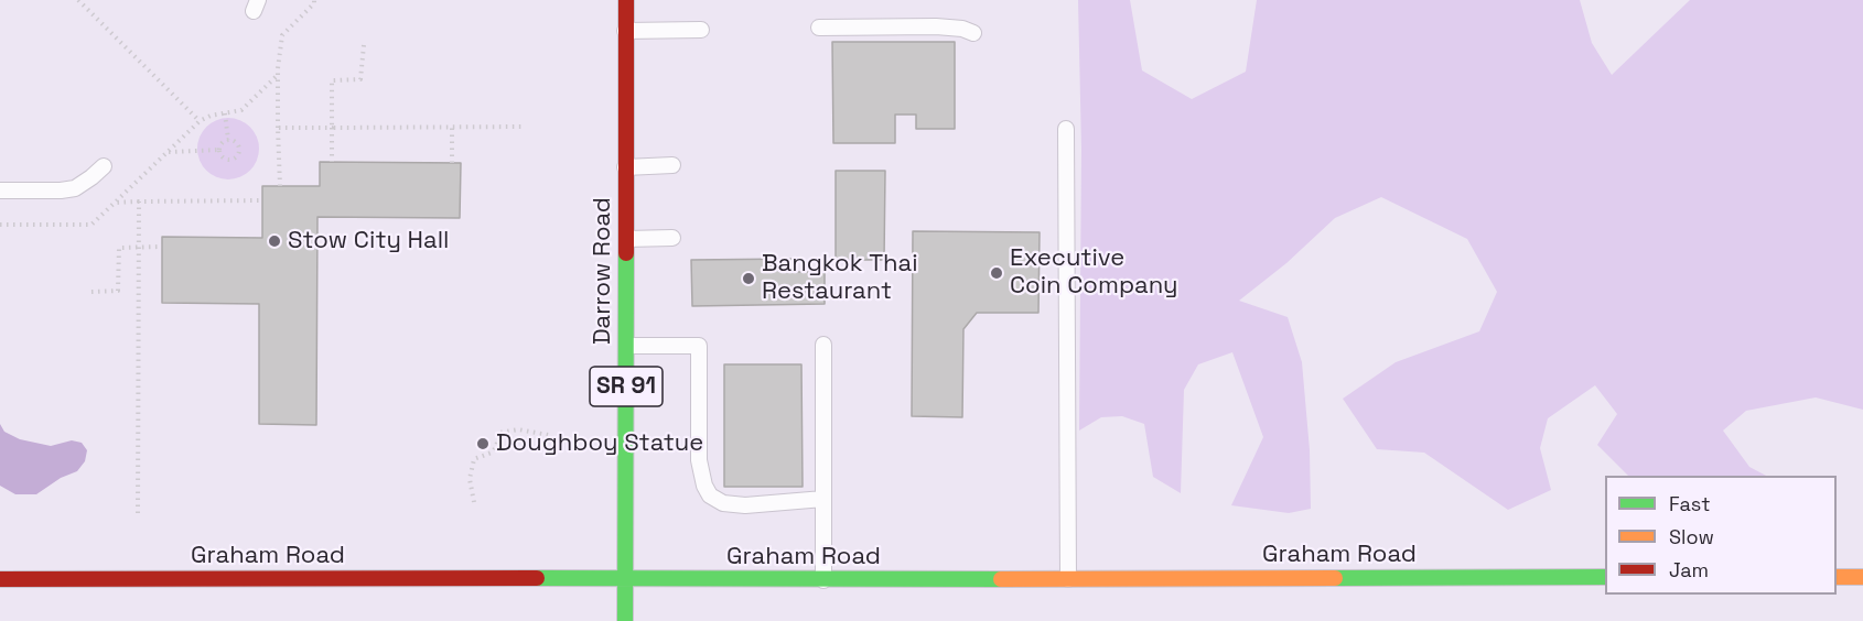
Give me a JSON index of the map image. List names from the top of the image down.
{
  "streets": {
    "main road": ["Darrow Road", "SR 91", "Graham Road"]
  },
  "crossings": [
    ["Darrow Road", "Graham Road"]
  ],
  "places": [
    "Stow City Hall",
    "Executive Coin Company",
    "Bangkok Thai Restaurant",
    "Doughboy Statue"
  ],
  "legend": ["Fast", "Slow", "Jam"]
}
